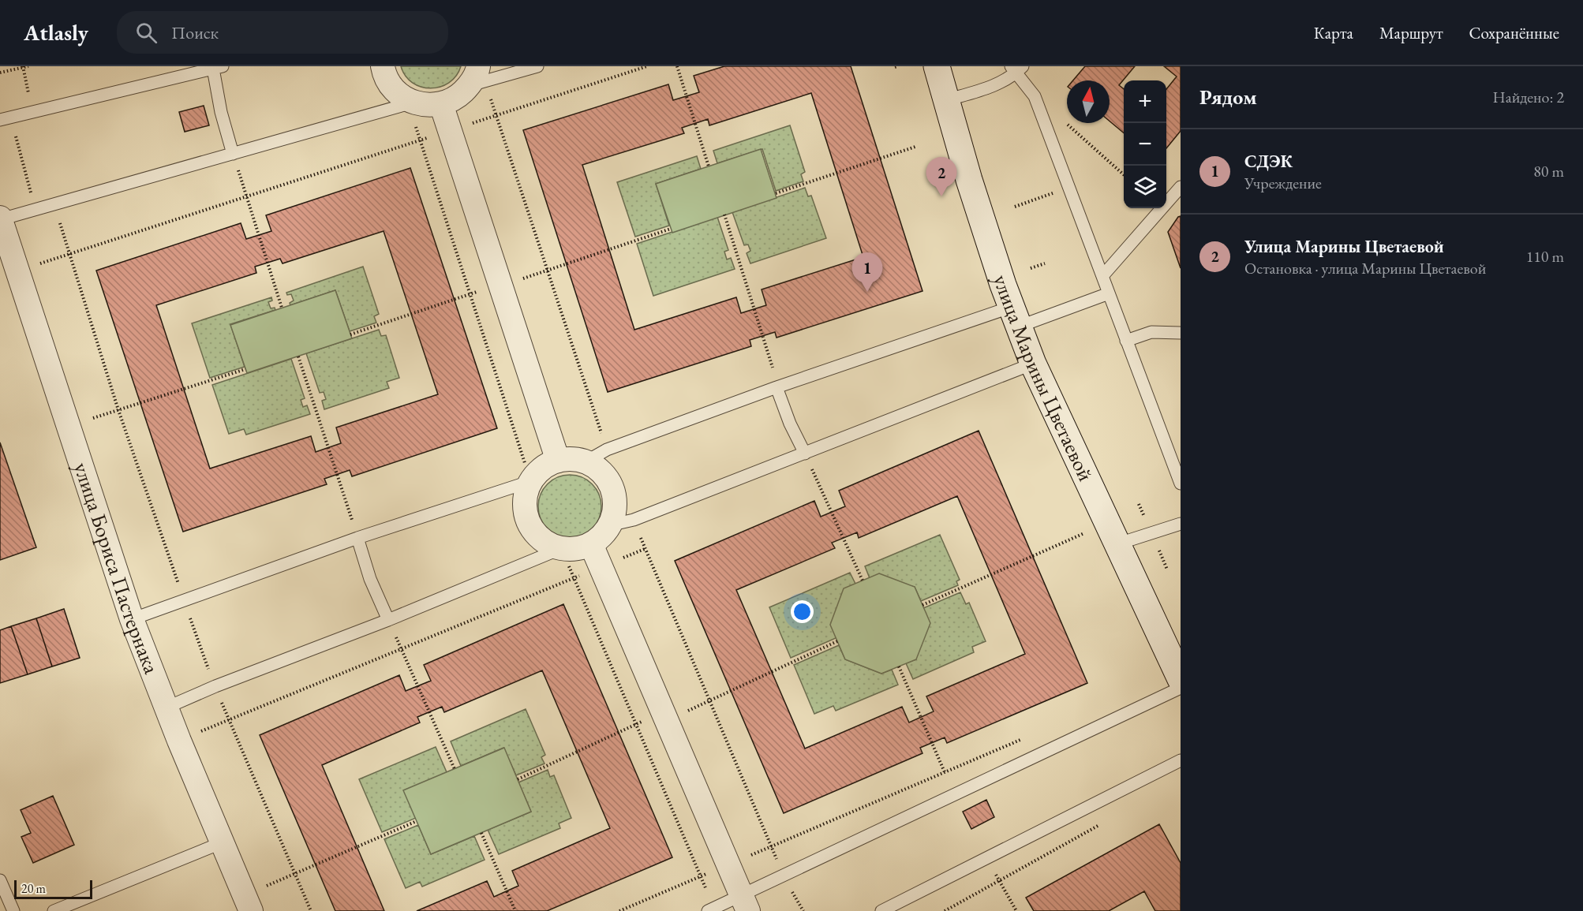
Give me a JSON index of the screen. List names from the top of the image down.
{
  "streets": {
    "street": ["улица Марины Цветаевой", "улица Бориса Пастернака"]
  },
  "scale_bar": "20 m",
  "north": "top",
  "page": {
    "header": "Atlasly",
    "search": "Поиск",
    "nav": ["Карта", "Маршрут", "Сохранённые"],
    "heading": ["Рядом", "Найдено: 2"],
    "map_buttons": ["+", "−"],
    "list": [
      {
        "mark": "1",
        "name": "СДЭК",
        "note": "Учреждение",
        "value": "80 m"
      },
      {
        "mark": "2",
        "name": "Улица Марины Цветаевой",
        "note": "Остановка · улица Марины Цветаевой",
        "value": "110 m"
      }
    ],
    "pins": ["2", "1"],
    "scale": "20 m"
  }
}
